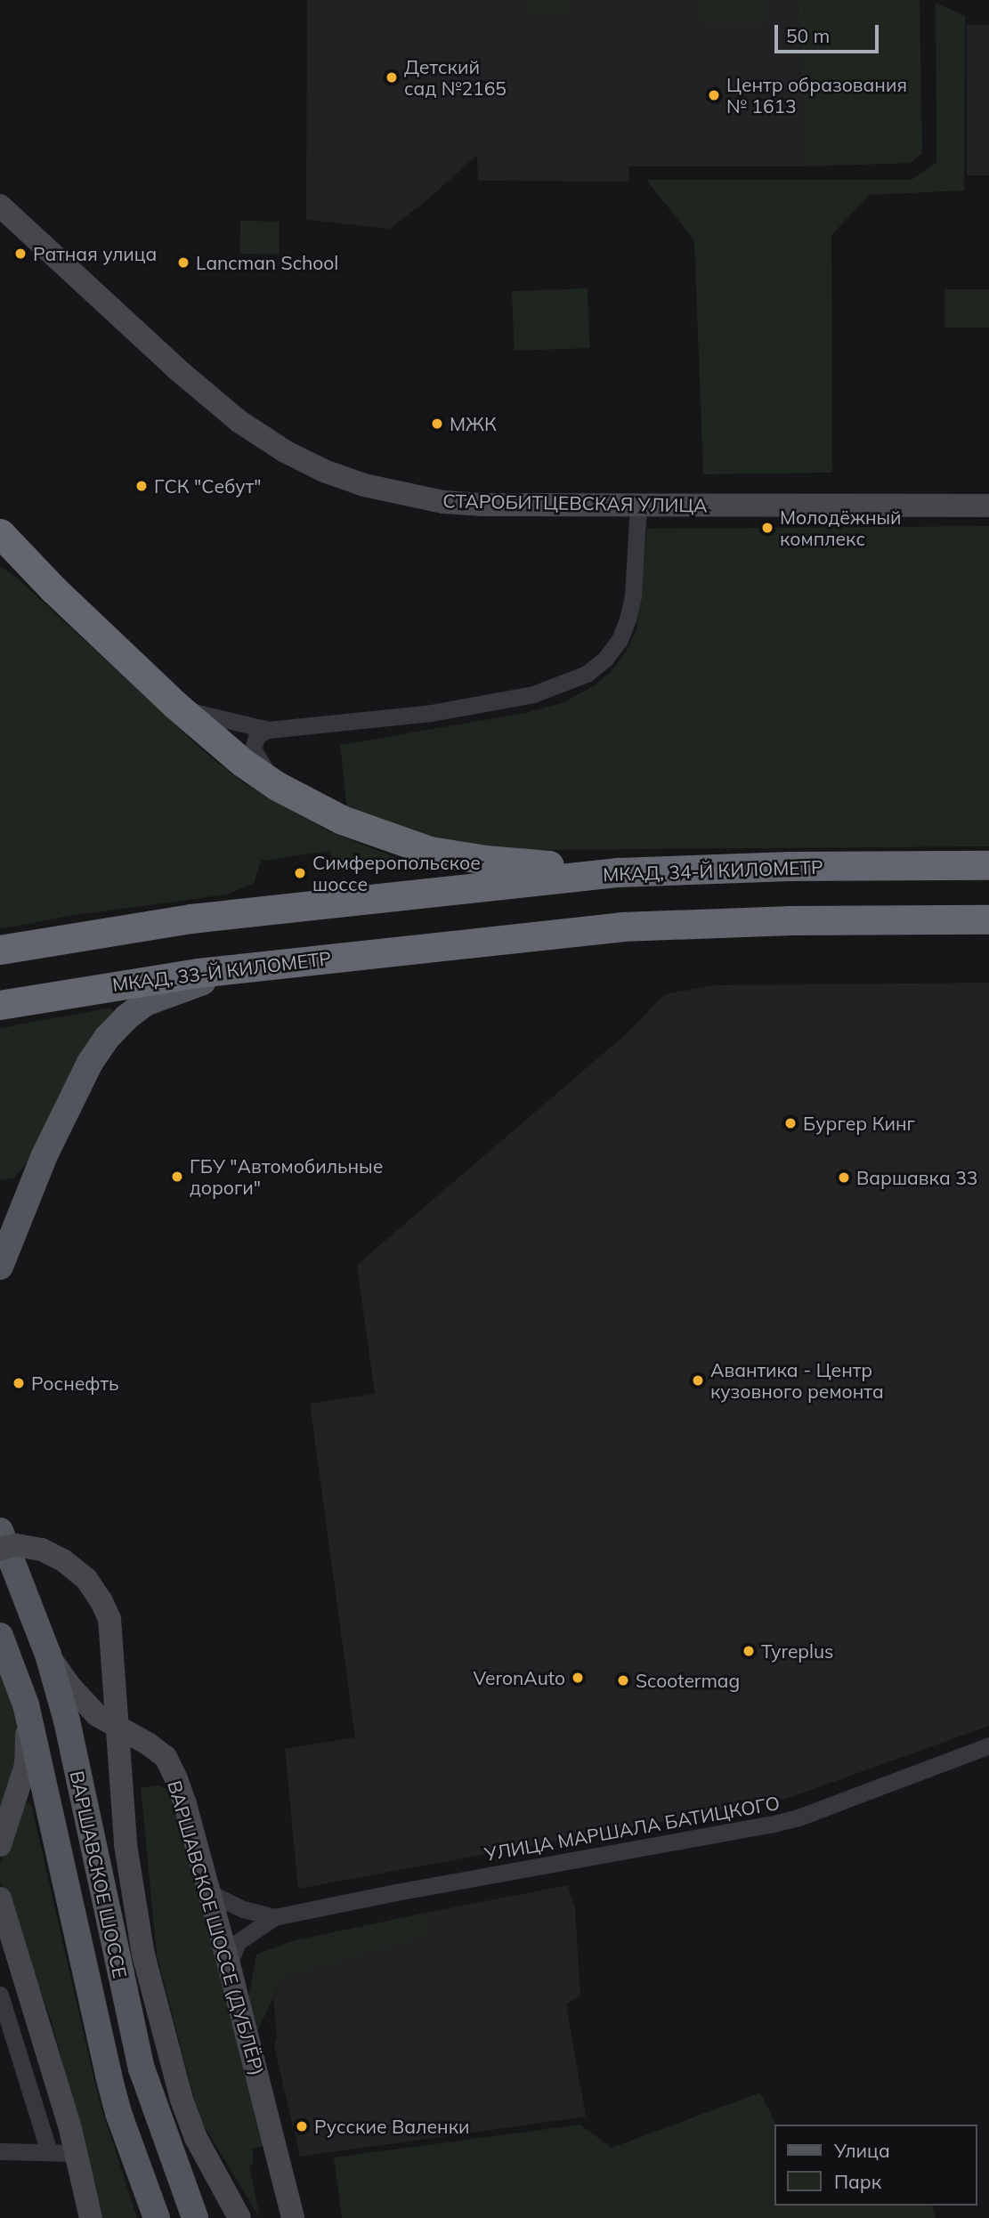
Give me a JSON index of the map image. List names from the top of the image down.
{
  "streets": {
    "highway": ["МКАД, 34-Й КИЛОМЕТР", "МКАД, 33-Й КИЛОМЕТР"],
    "main road": ["СТАРОБИТЦЕВСКАЯ УЛИЦА", "ВАРШАВСКОЕ ШОССЕ", "ВАРШАВСКОЕ ШОССЕ (ДУБЛЁР)"],
    "street": ["УЛИЦА МАРШАЛА БАТИЦКОГО"]
  },
  "crossings": [
    ["УЛИЦА МАРШАЛА БАТИЦКОГО", "ВАРШАВСКОЕ ШОССЕ (ДУБЛЁР)"],
    ["ВАРШАВСКОЕ ШОССЕ", "ВАРШАВСКОЕ ШОССЕ (ДУБЛЁР)"]
  ],
  "places": [
    "Детский сад №2165",
    "Центр образования № 1613",
    "Ратная улица",
    "Lancman School",
    "МЖК",
    "ГСК \"Себут\"",
    "Молодёжный комплекс",
    "Симферопольское шоссе",
    "Бургер Кинг",
    "ГБУ \"Автомобильные дороги\"",
    "Варшавка 33",
    "Авантика - Центр кузовного ремонта",
    "Роснефть",
    "Tyreplus",
    "VeronAuto",
    "Scootermag",
    "Русские Валенки"
  ],
  "legend": ["Улица", "Парк"],
  "scale_bar": "50 m"
}
